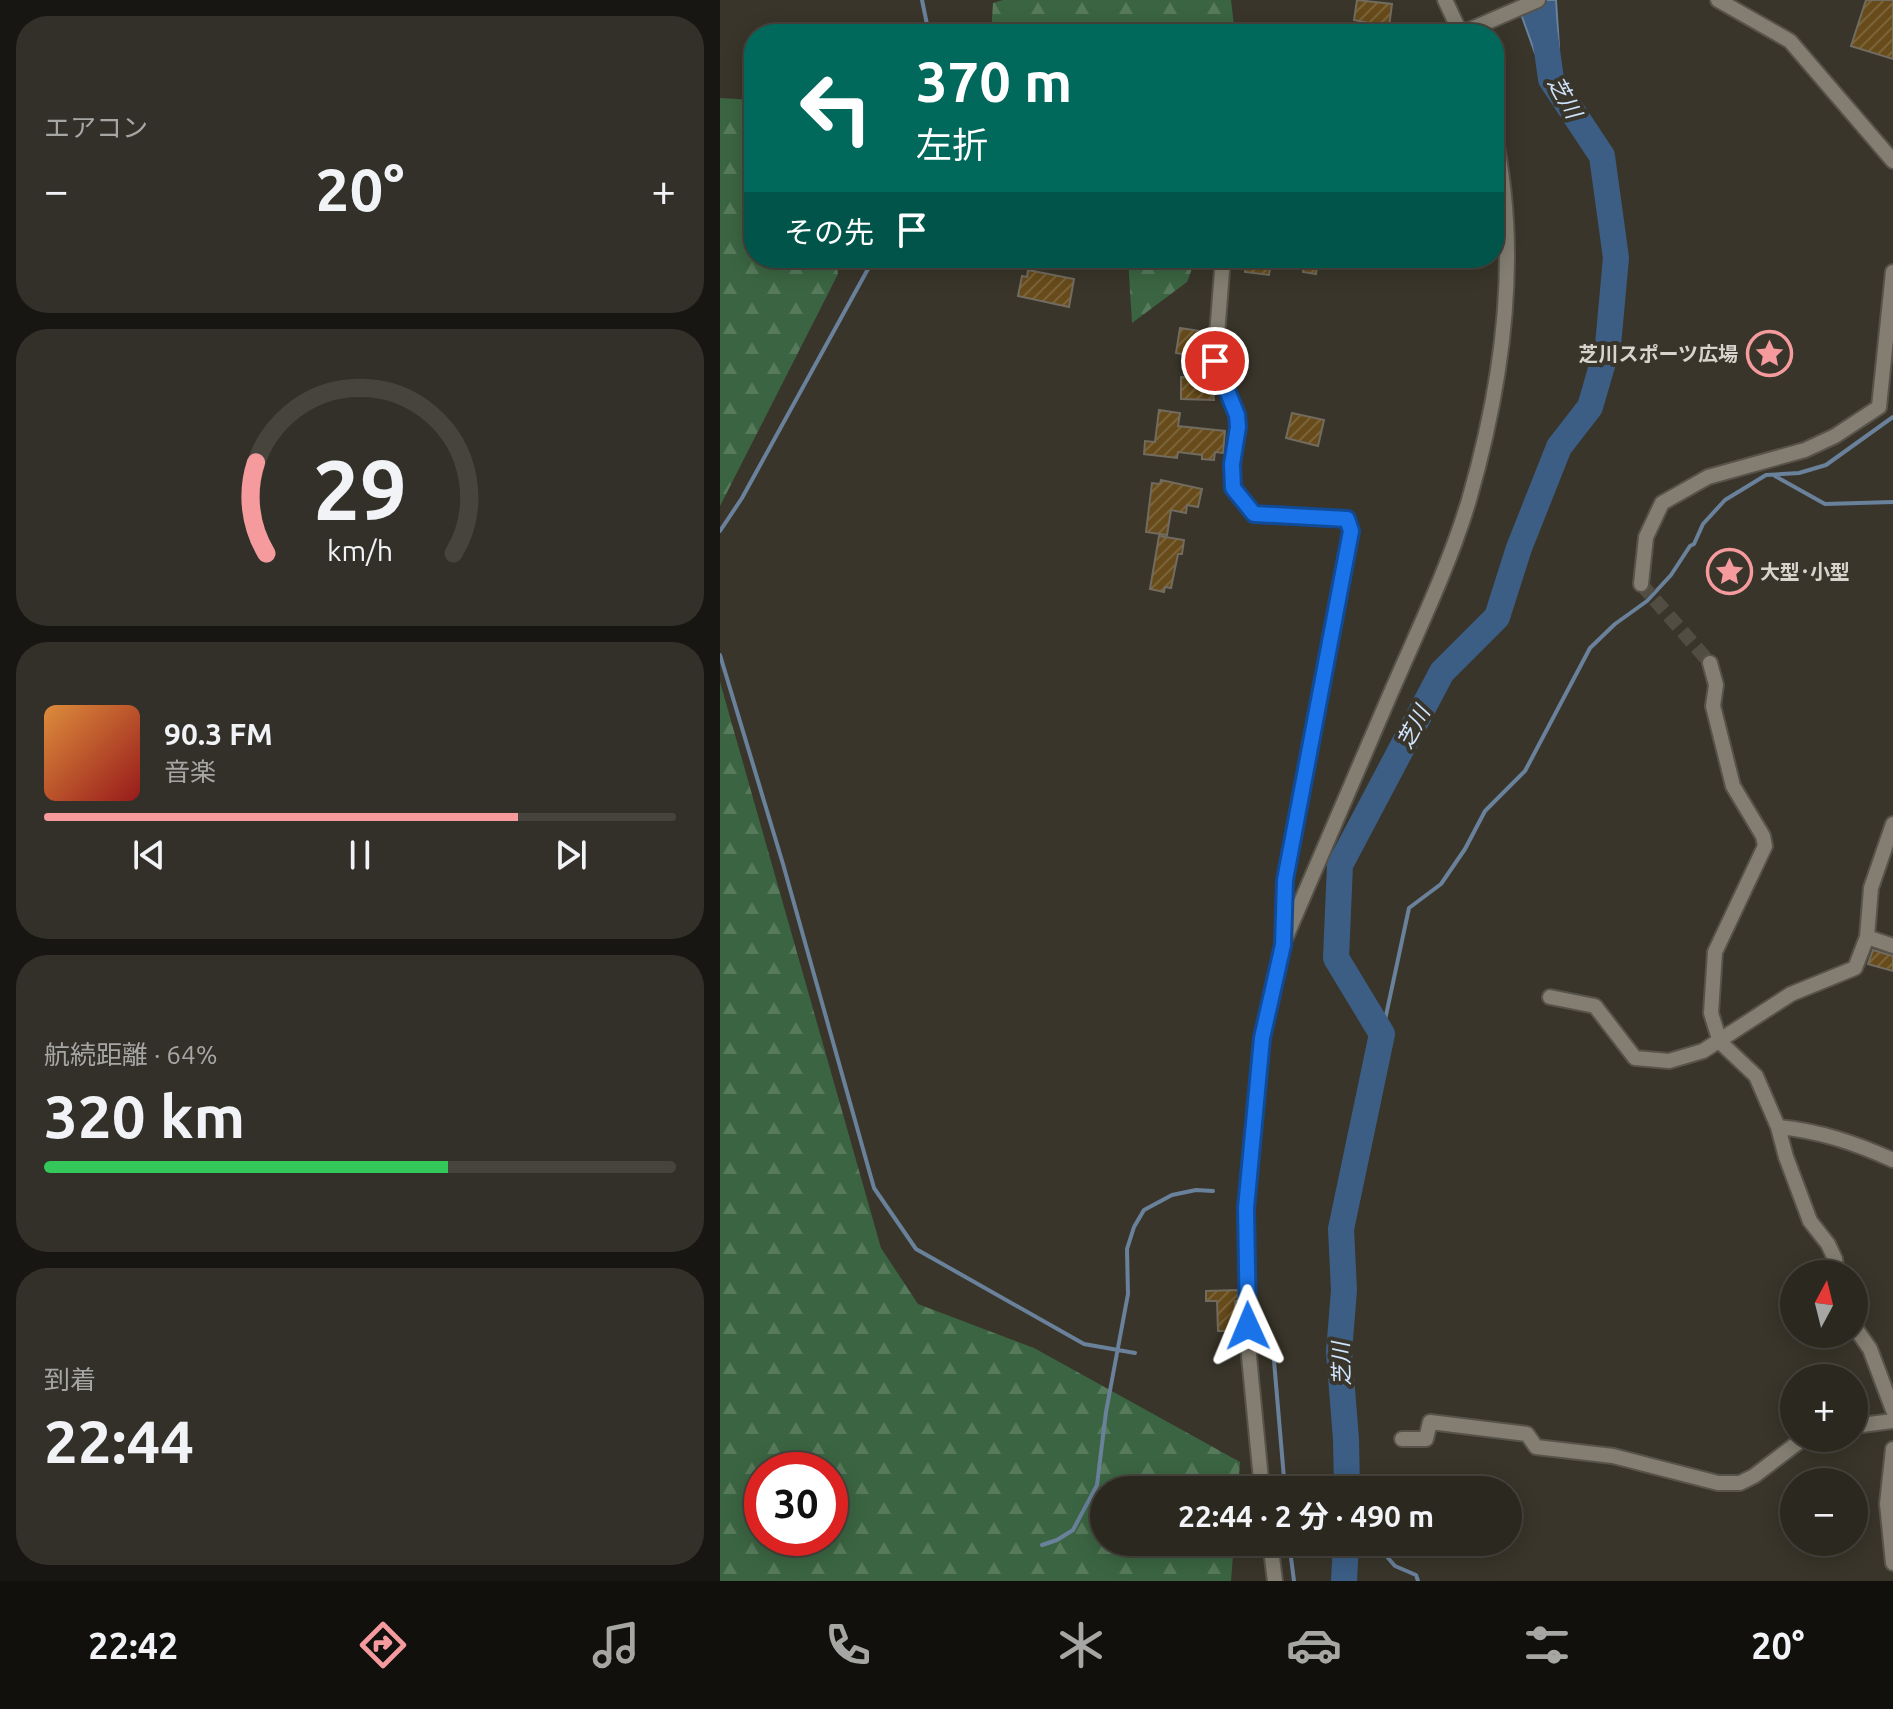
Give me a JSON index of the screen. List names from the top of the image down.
{
  "water": ["芝川"],
  "places": {
    "place": ["芝川スポーツ広場", "大型･小型"]
  },
  "north": "top",
  "page": {
    "tile": [
      "エアコン",
      ["航続距離 · 64%", "320 km"],
      ["到着", "22:44"]
    ],
    "turn": ["370 m", "左折"],
    "heat": ["−", "20°", "+"],
    "then": "その先",
    "song": ["90.3 FM", "音楽"],
    "map_buttons": ["+", "−"],
    "limit": "30",
    "trip": "22:44 · 2 分 · 490 m",
    "tabs": ["22:42", "20°"],
    "gauge": ["29", "km/h"]
  }
}
